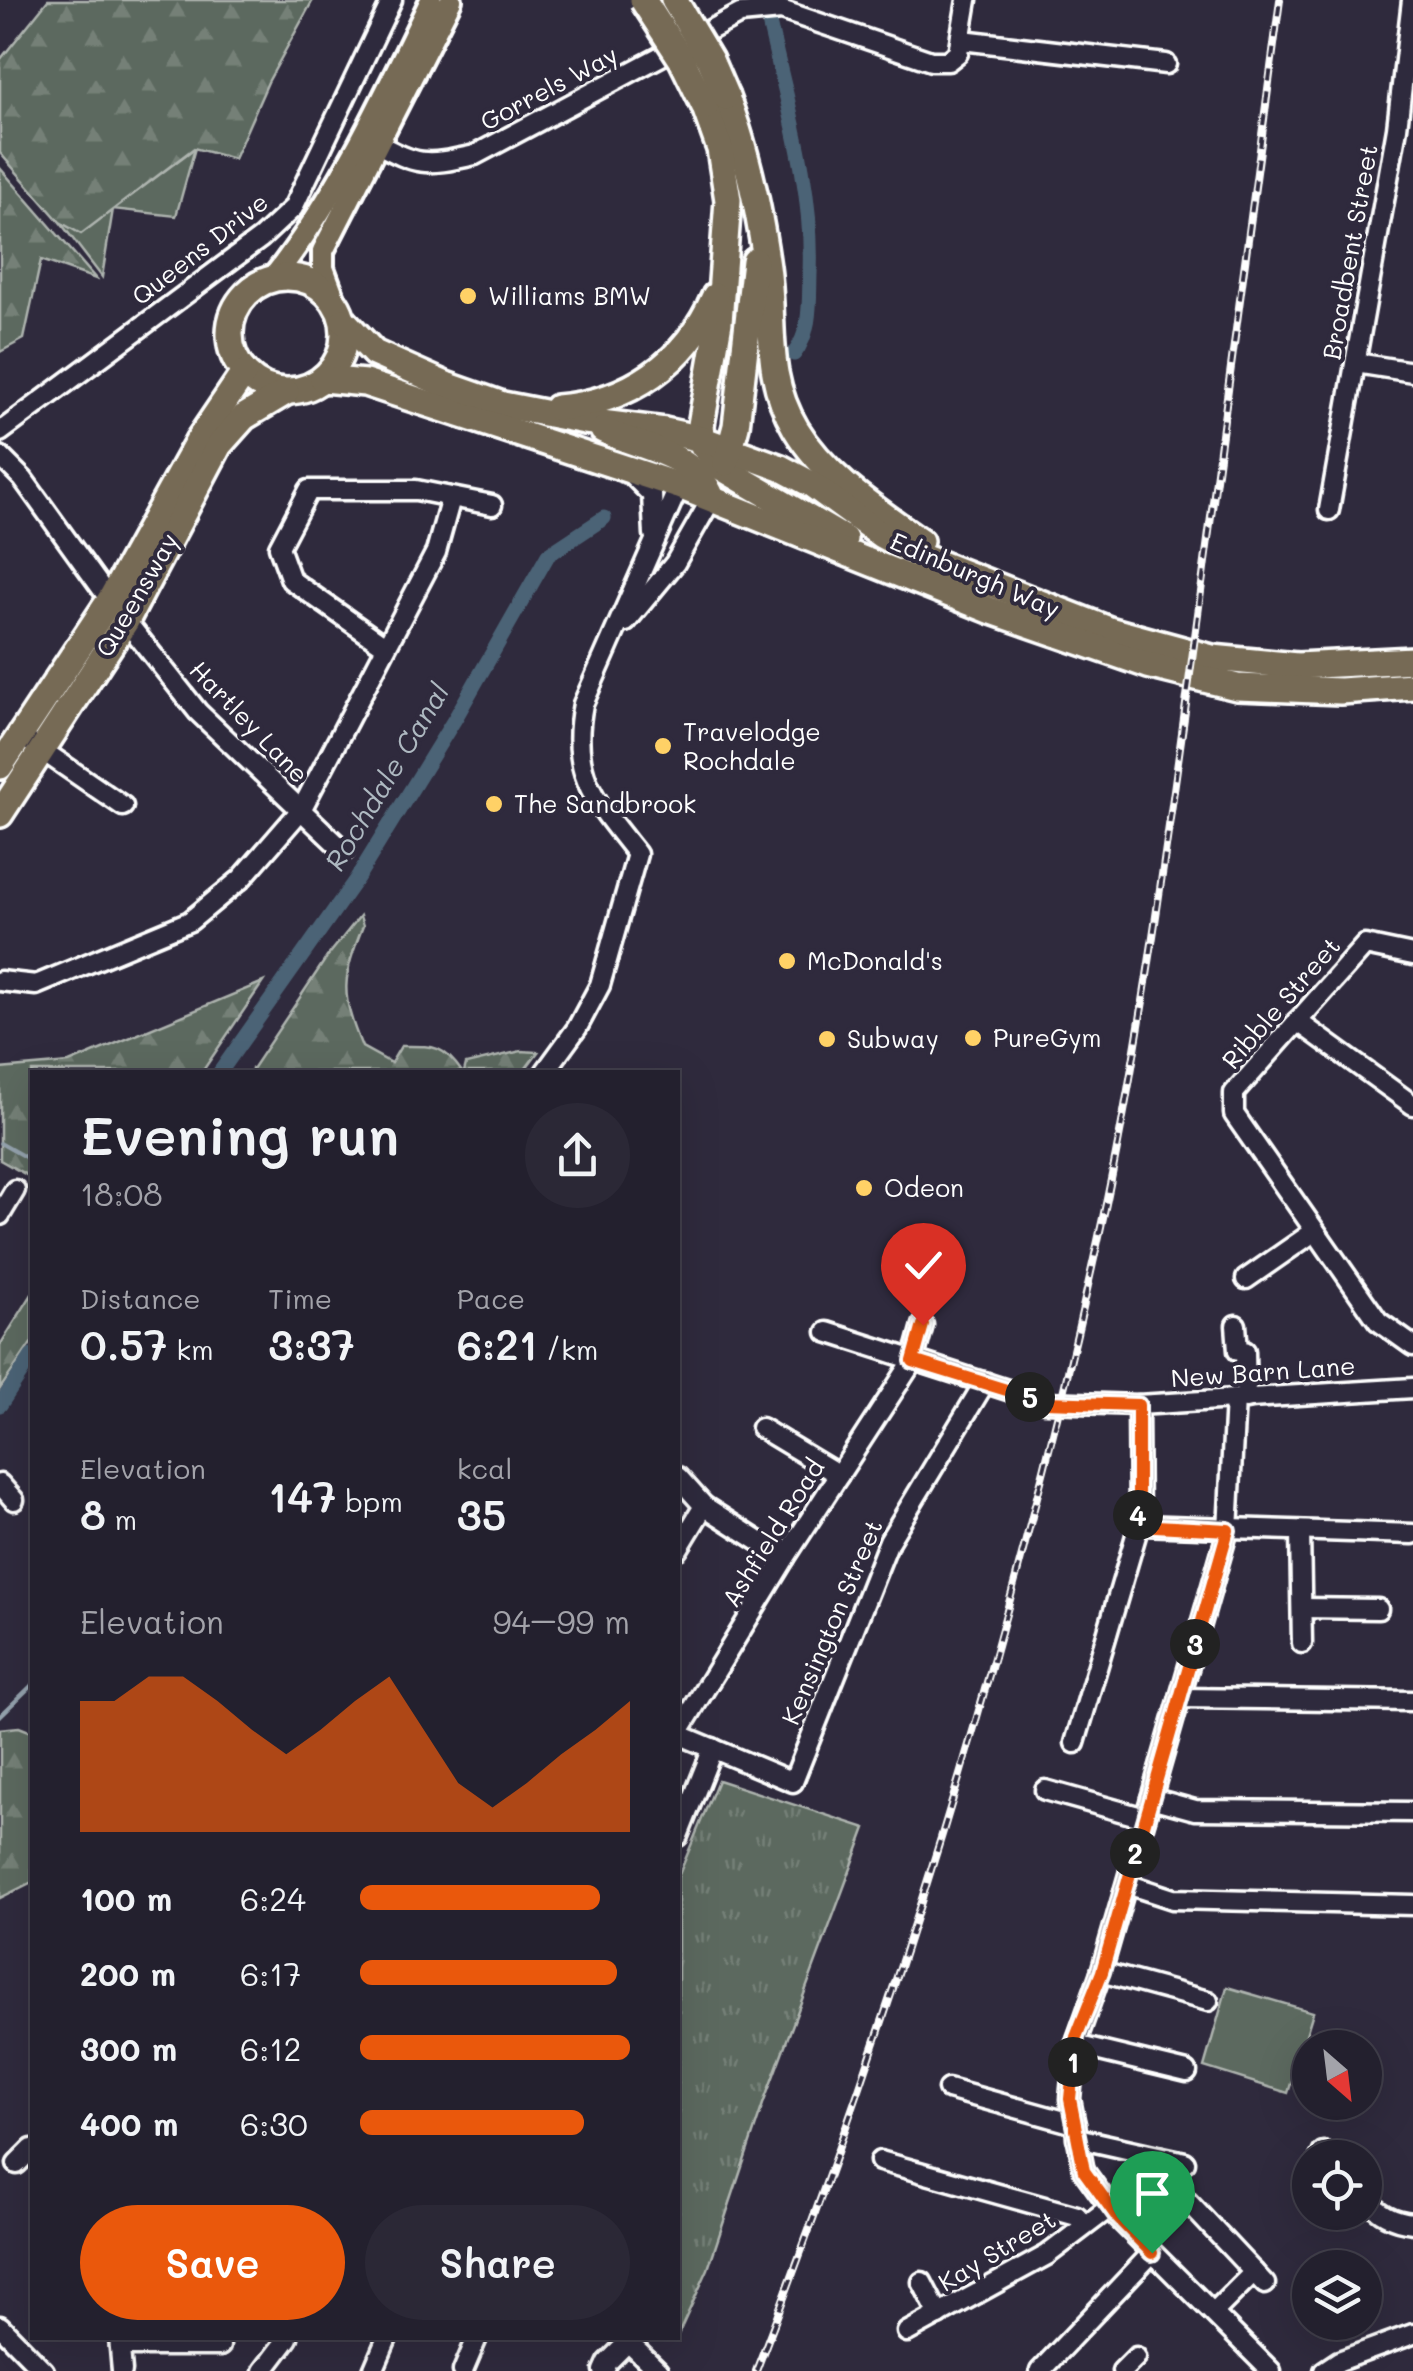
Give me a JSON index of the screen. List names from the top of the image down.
{
  "streets": {
    "highway": ["Edinburgh Way", "Queensway"],
    "street": [
      "Gorrels Way",
      "Queens Drive",
      "Broadbent Street",
      "Hartley Lane",
      "Ribble Street",
      "New Barn Lane",
      "Ashfield Road",
      "Kensington Street",
      "Kay Street"
    ]
  },
  "crossings": [
    ["Edinburgh Way", "Queensway"],
    ["Queensway", "Hartley Lane"],
    ["New Barn Lane", "Ashfield Road"],
    ["New Barn Lane", "Kensington Street"]
  ],
  "water": ["Rochdale Canal"],
  "places": [
    "Williams BMW",
    "Travelodge Rochdale",
    "The Sandbrook",
    "McDonald's",
    "PureGym",
    "Subway",
    "Odeon"
  ],
  "north": "bottom right",
  "page": {
    "heading": ["Evening run", "18:08"],
    "stats": [
      ["Distance", "0.57 km"],
      ["Time", "3:37"],
      ["Pace", "6:21 /km"],
      ["Elevation", "8 m"],
      ["147 bpm"],
      ["kcal", "35"]
    ],
    "pins": [
      "5",
      "4",
      "3",
      "2",
      "1"
    ],
    "chart": ["Elevation", "94–99 m"],
    "list": [
      {
        "name": "100 m",
        "note": "6:24"
      },
      {
        "name": "200 m",
        "note": "6:17"
      },
      {
        "name": "300 m",
        "note": "6:12"
      },
      {
        "name": "400 m",
        "note": "6:30"
      }
    ],
    "buttons": ["Save", "Share"]
  }
}
